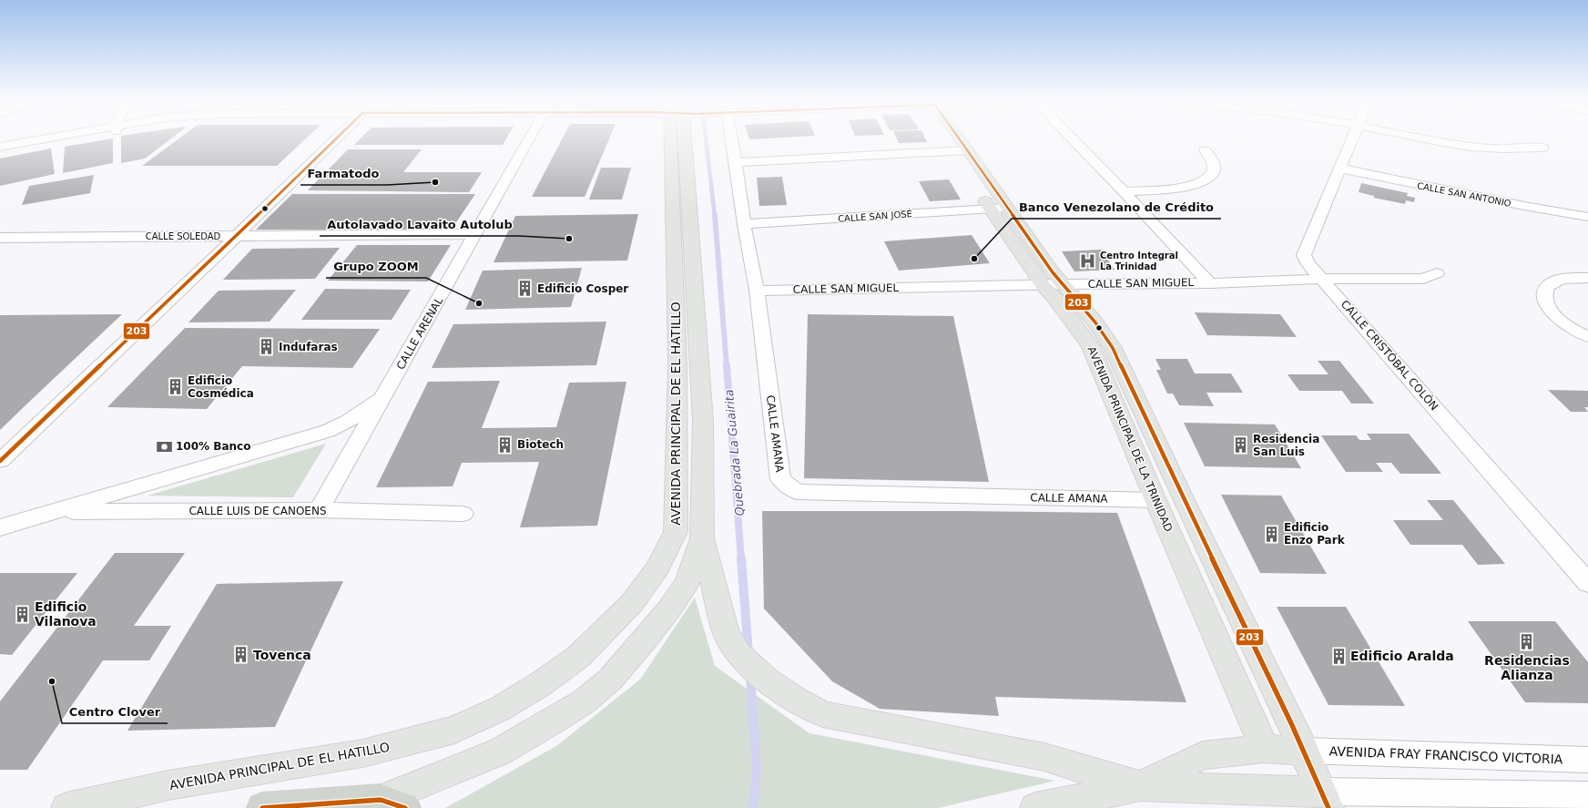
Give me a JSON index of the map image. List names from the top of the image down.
{
  "streets": {
    "main road": ["AVENIDA PRINCIPAL DE EL HATILLO", "AVENIDA PRINCIPAL DE LA TRINIDAD"],
    "street": [
      "CALLE SAN ANTONIO",
      "CALLE SAN JOSÉ",
      "CALLE SOLEDAD",
      "CALLE SAN MIGUEL",
      "CALLE ARENAL",
      "CALLE CRISTÓBAL COLÓN",
      "CALLE AMANA",
      "CALLE LUIS DE CANOENS",
      "AVENIDA FRAY FRANCISCO VICTORIA"
    ]
  },
  "crossings": [
    ["CALLE SAN ANTONIO", "CALLE CRISTÓBAL COLÓN"],
    ["CALLE SAN JOSÉ", "CALLE AMANA"],
    ["CALLE SAN JOSÉ", "AVENIDA PRINCIPAL DE LA TRINIDAD"],
    ["CALLE SOLEDAD", "CALLE ARENAL"],
    ["CALLE SAN MIGUEL", "CALLE CRISTÓBAL COLÓN"],
    ["CALLE SAN MIGUEL", "CALLE AMANA"],
    ["CALLE SAN MIGUEL", "AVENIDA PRINCIPAL DE LA TRINIDAD"],
    ["CALLE ARENAL", "CALLE LUIS DE CANOENS"],
    ["CALLE AMANA", "AVENIDA PRINCIPAL DE LA TRINIDAD"],
    ["AVENIDA PRINCIPAL DE LA TRINIDAD", "AVENIDA FRAY FRANCISCO VICTORIA"]
  ],
  "water": ["Quebrada La Guairita"],
  "places": {
    "other": [
      "Farmatodo",
      "Autolavado Lavaito Autolub",
      "Banco Venezolano de Crédito",
      "Grupo ZOOM",
      "Centro Clover"
    ],
    "hospital": ["Centro Integral La Trinidad"],
    "building": [
      "Edificio Cosper",
      "Indufaras",
      "Edificio Cosmédica",
      "Biotech",
      "Residencia San Luis",
      "Edificio Enzo Park",
      "Edificio Vilanova",
      "Residencias Alianza",
      "Tovenca",
      "Edificio Aralda"
    ],
    "bank": ["100% Banco"]
  },
  "lines": ["transit line 203"]
}
